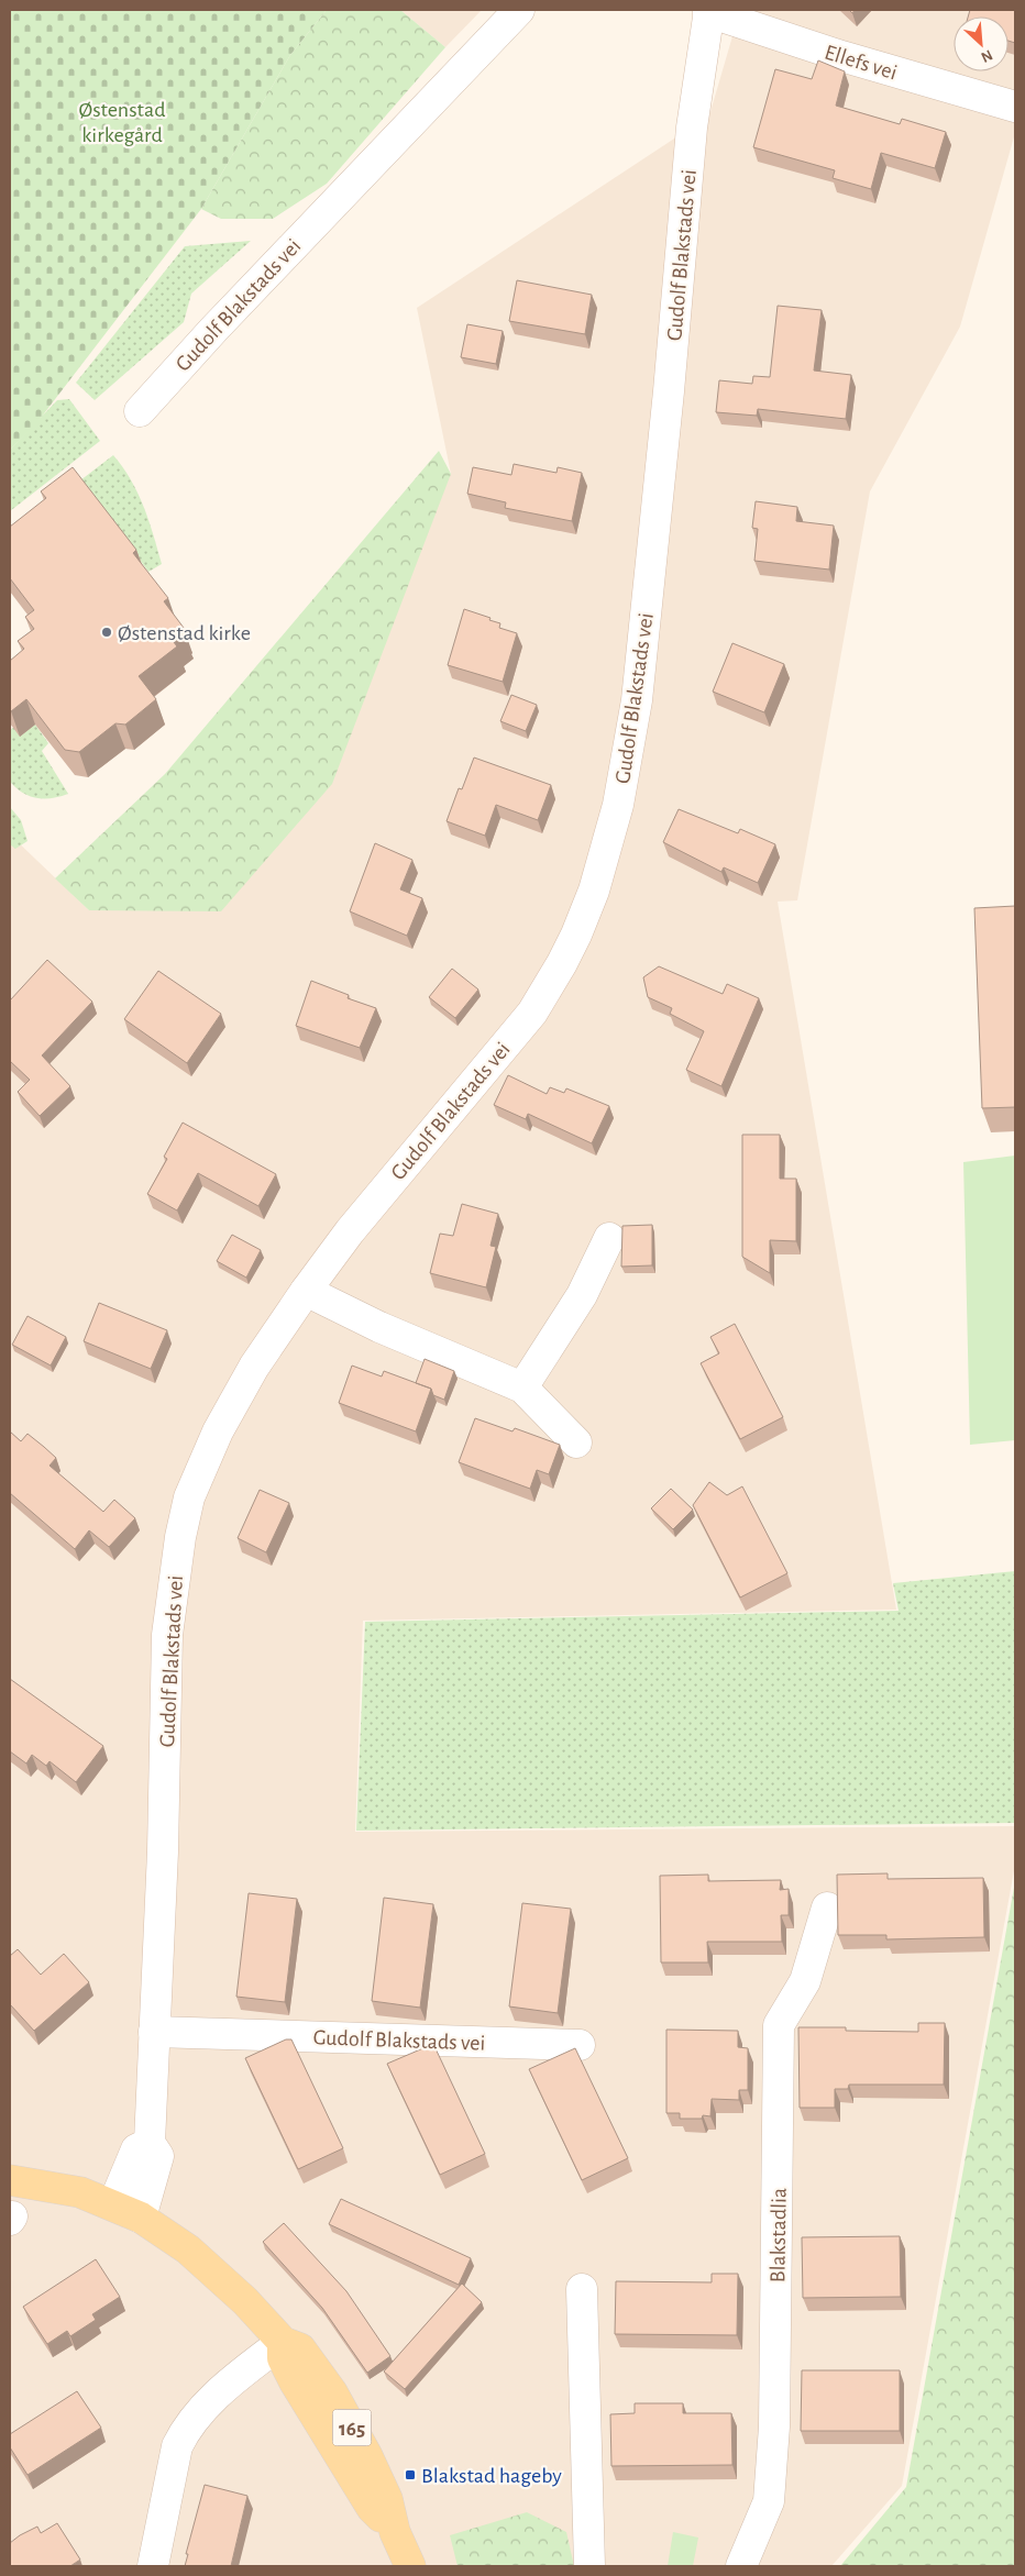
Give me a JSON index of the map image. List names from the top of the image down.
{
  "streets": {
    "main road": ["165"],
    "street": ["Ellefs vei", "Gudolf Blakstads vei", "Blakstadlia"]
  },
  "crossings": [
    ["Ellefs vei", "Gudolf Blakstads vei"],
    ["Gudolf Blakstads vei", "165"]
  ],
  "parks": ["Østenstad kirkegård"],
  "places": {
    "other": ["Østenstad kirke"],
    "transit": ["Blakstad hageby"]
  },
  "north": "bottom right"
}
